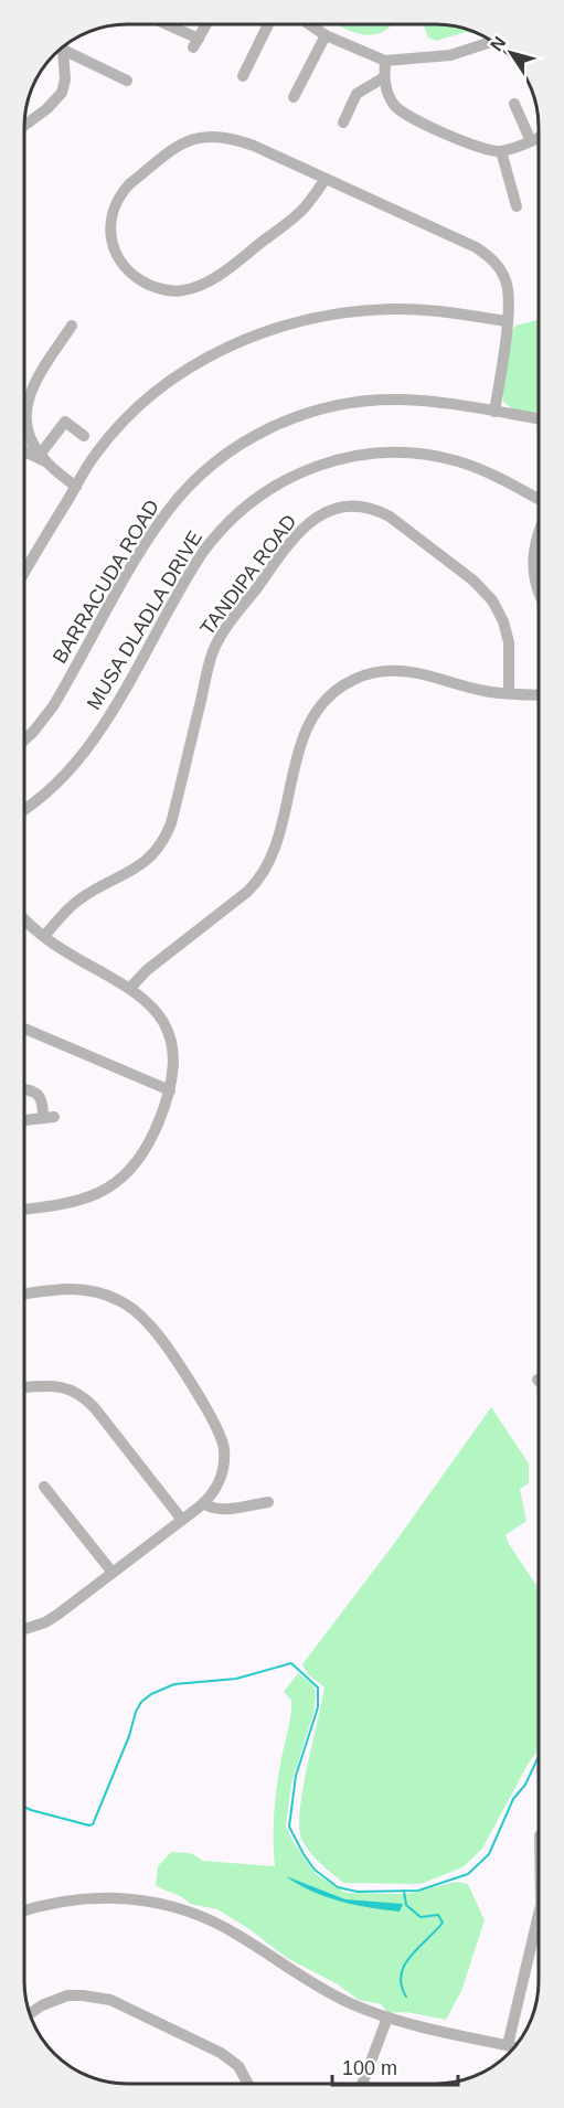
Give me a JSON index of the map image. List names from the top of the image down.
{
  "streets": {
    "street": ["TANDIPA ROAD", "BARRACUDA ROAD", "MUSA DLADLA DRIVE"]
  },
  "scale_bar": "100 m",
  "north": "top left"
}
